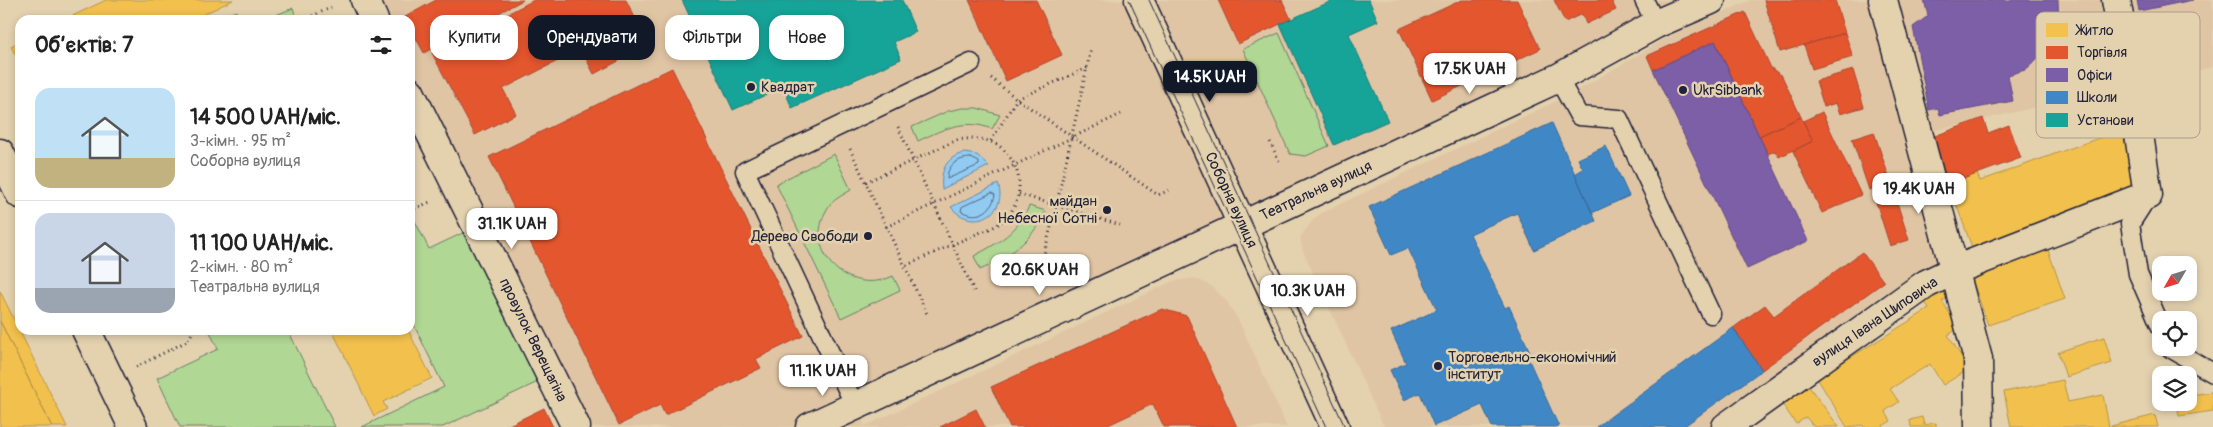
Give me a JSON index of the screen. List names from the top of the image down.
{
  "streets": {
    "street": [
      "Театральна вулиця",
      "Соборна вулиця",
      "вулиця Івана Шиповича",
      "провулок Верещагіна"
    ]
  },
  "crossings": [
    ["Театральна вулиця", "Соборна вулиця"]
  ],
  "places": [
    "Квадрат",
    "UkrSibbank",
    "майдан Небесної Сотні",
    "Дерево Свободи",
    "Торговельно-економічний інститут"
  ],
  "legend": [
    "Житло",
    "Торгівля",
    "Офіси",
    "Школи",
    "Установи"
  ],
  "north": "bottom left",
  "page": {
    "chip": [
      "Купити",
      "Орендувати",
      "Фільтри",
      "Нове"
    ],
    "heading": "Об’єктів: 7",
    "price": [
      "17.5K UAH",
      "14.5K UAH",
      "19.4K UAH",
      "31.1K UAH",
      "20.6K UAH",
      "10.3K UAH",
      "11.1K UAH"
    ],
    "list": [
      {
        "name": "14 500 UAH/міс.",
        "note": "3-кімн. · 95 m² · Соборна вулиця"
      },
      {
        "name": "11 100 UAH/міс.",
        "note": "2-кімн. · 80 m² · Театральна вулиця"
      }
    ]
  }
}
